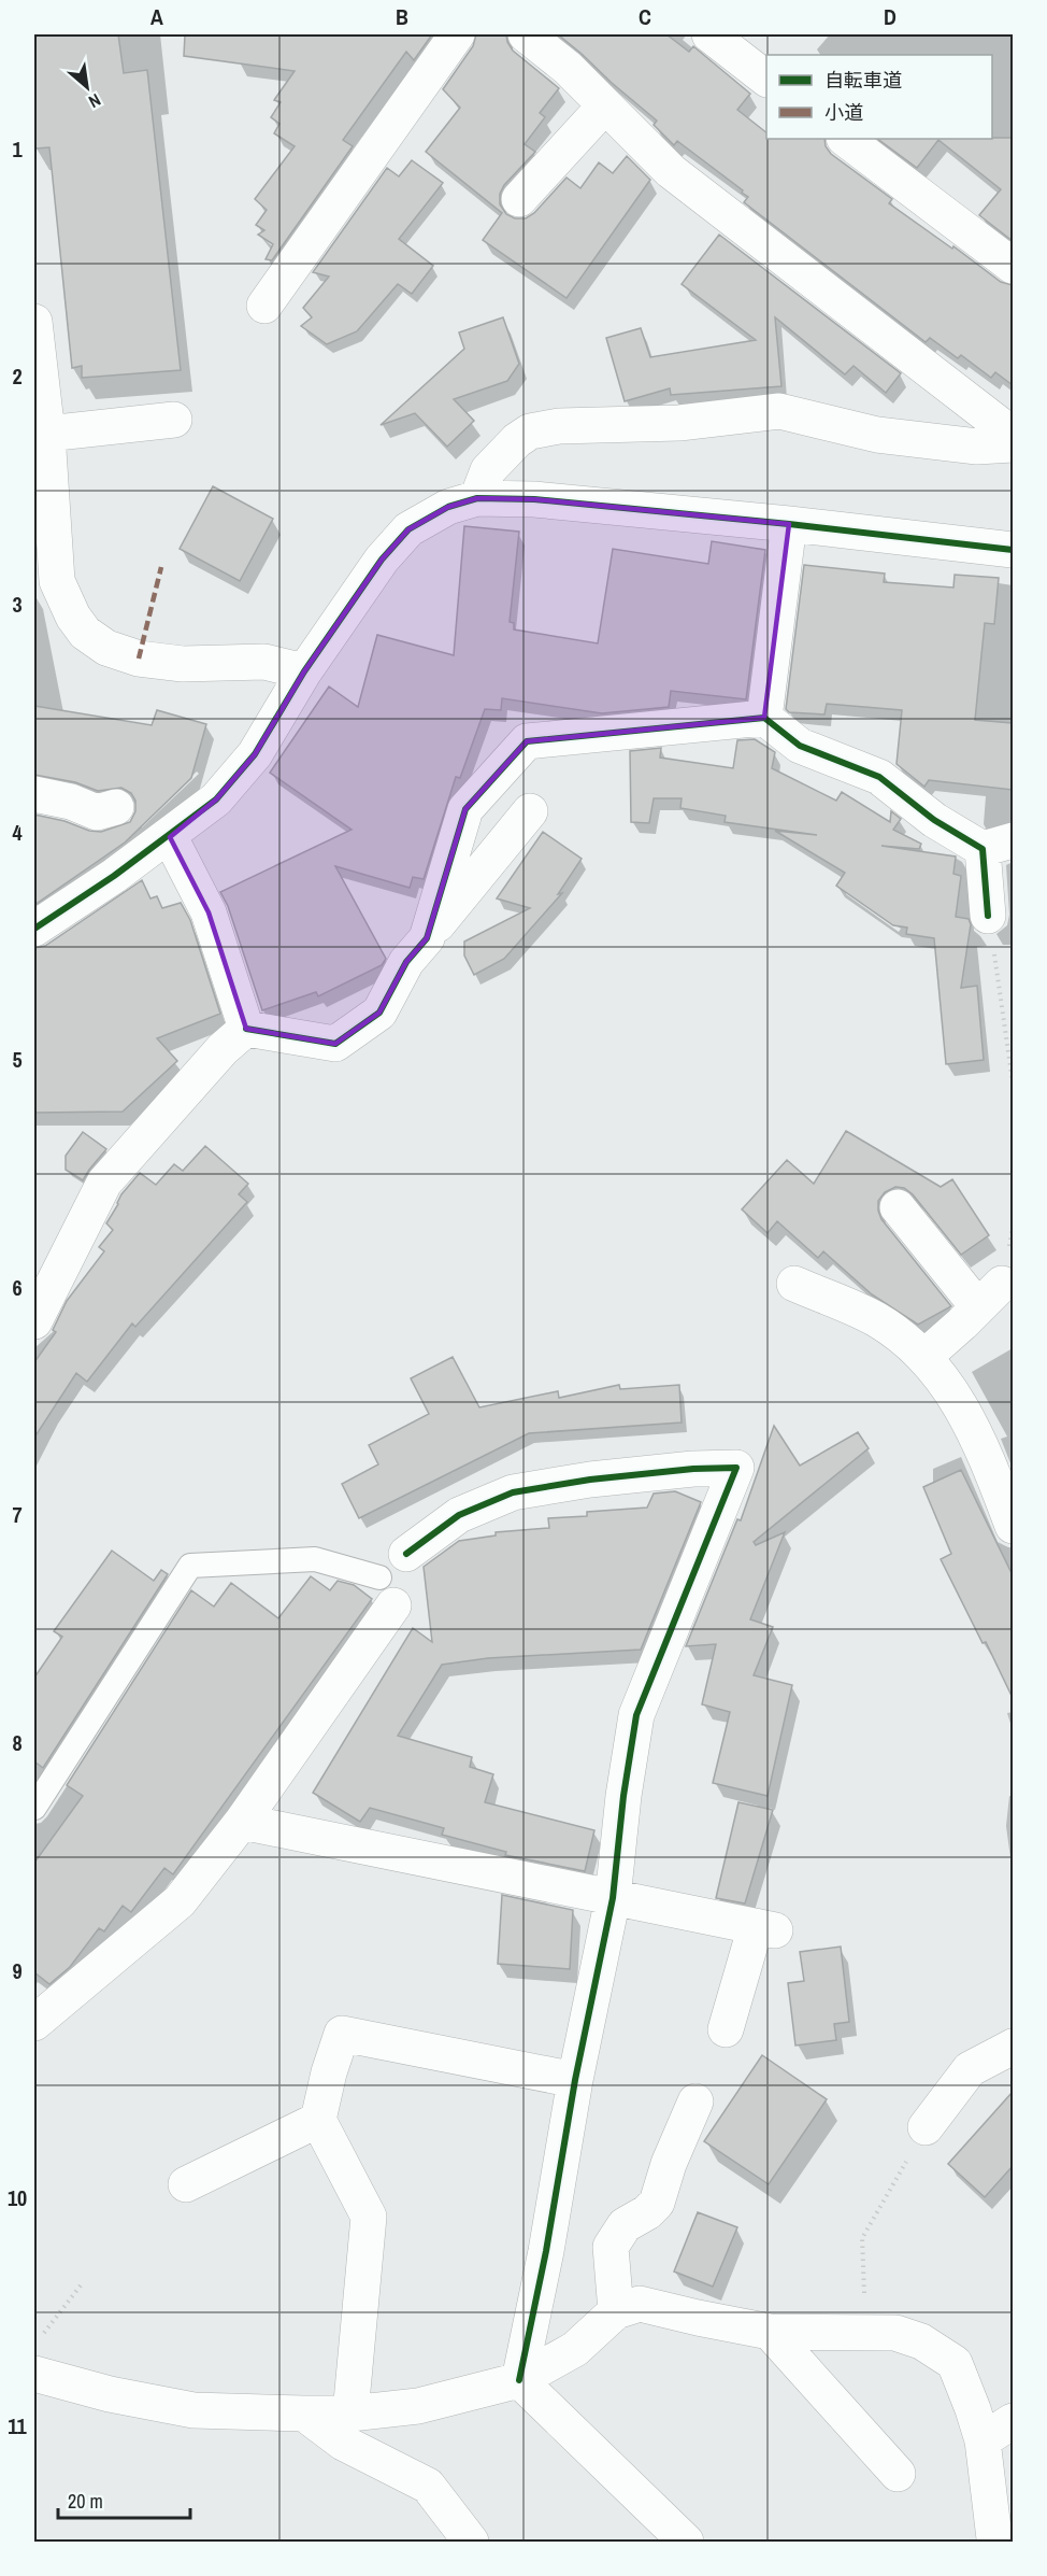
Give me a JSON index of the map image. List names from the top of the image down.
{
  "legend": ["自転車道", "小道"],
  "scale_bar": "20 m",
  "north": "bottom right",
  "grid": {
    "columns": [
      "A",
      "B",
      "C",
      "D"
    ],
    "rows": [
      "1",
      "2",
      "3",
      "4",
      "5",
      "6",
      "7",
      "8",
      "9",
      "10",
      "11"
    ]
  }
}
